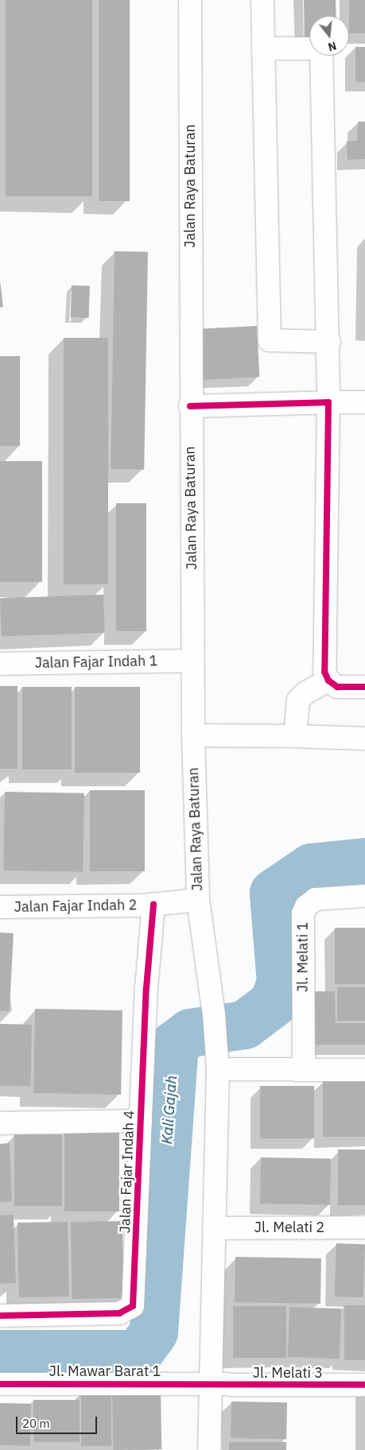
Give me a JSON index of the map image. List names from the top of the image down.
{
  "streets": {
    "street": [
      "Jalan Raya Baturan",
      "Jalan Fajar Indah 1",
      "Jalan Fajar Indah 2",
      "Jl. Melati 1",
      "Jalan Fajar Indah 4",
      "Jl. Melati 2",
      "Jl. Mawar Barat 1",
      "Jl. Melati 3"
    ]
  },
  "crossings": [
    ["Jalan Raya Baturan", "Jalan Fajar Indah 1"],
    ["Jalan Raya Baturan", "Jalan Fajar Indah 2"],
    ["Jalan Raya Baturan", "Jl. Melati 2"],
    ["Jalan Raya Baturan", "Jl. Mawar Barat 1"],
    ["Jalan Raya Baturan", "Jl. Melati 3"],
    ["Jalan Fajar Indah 2", "Jalan Fajar Indah 4"],
    ["Jl. Mawar Barat 1", "Jl. Melati 3"]
  ],
  "water": ["Kali Gajah"],
  "scale_bar": "20 m",
  "north": "bottom"
}
